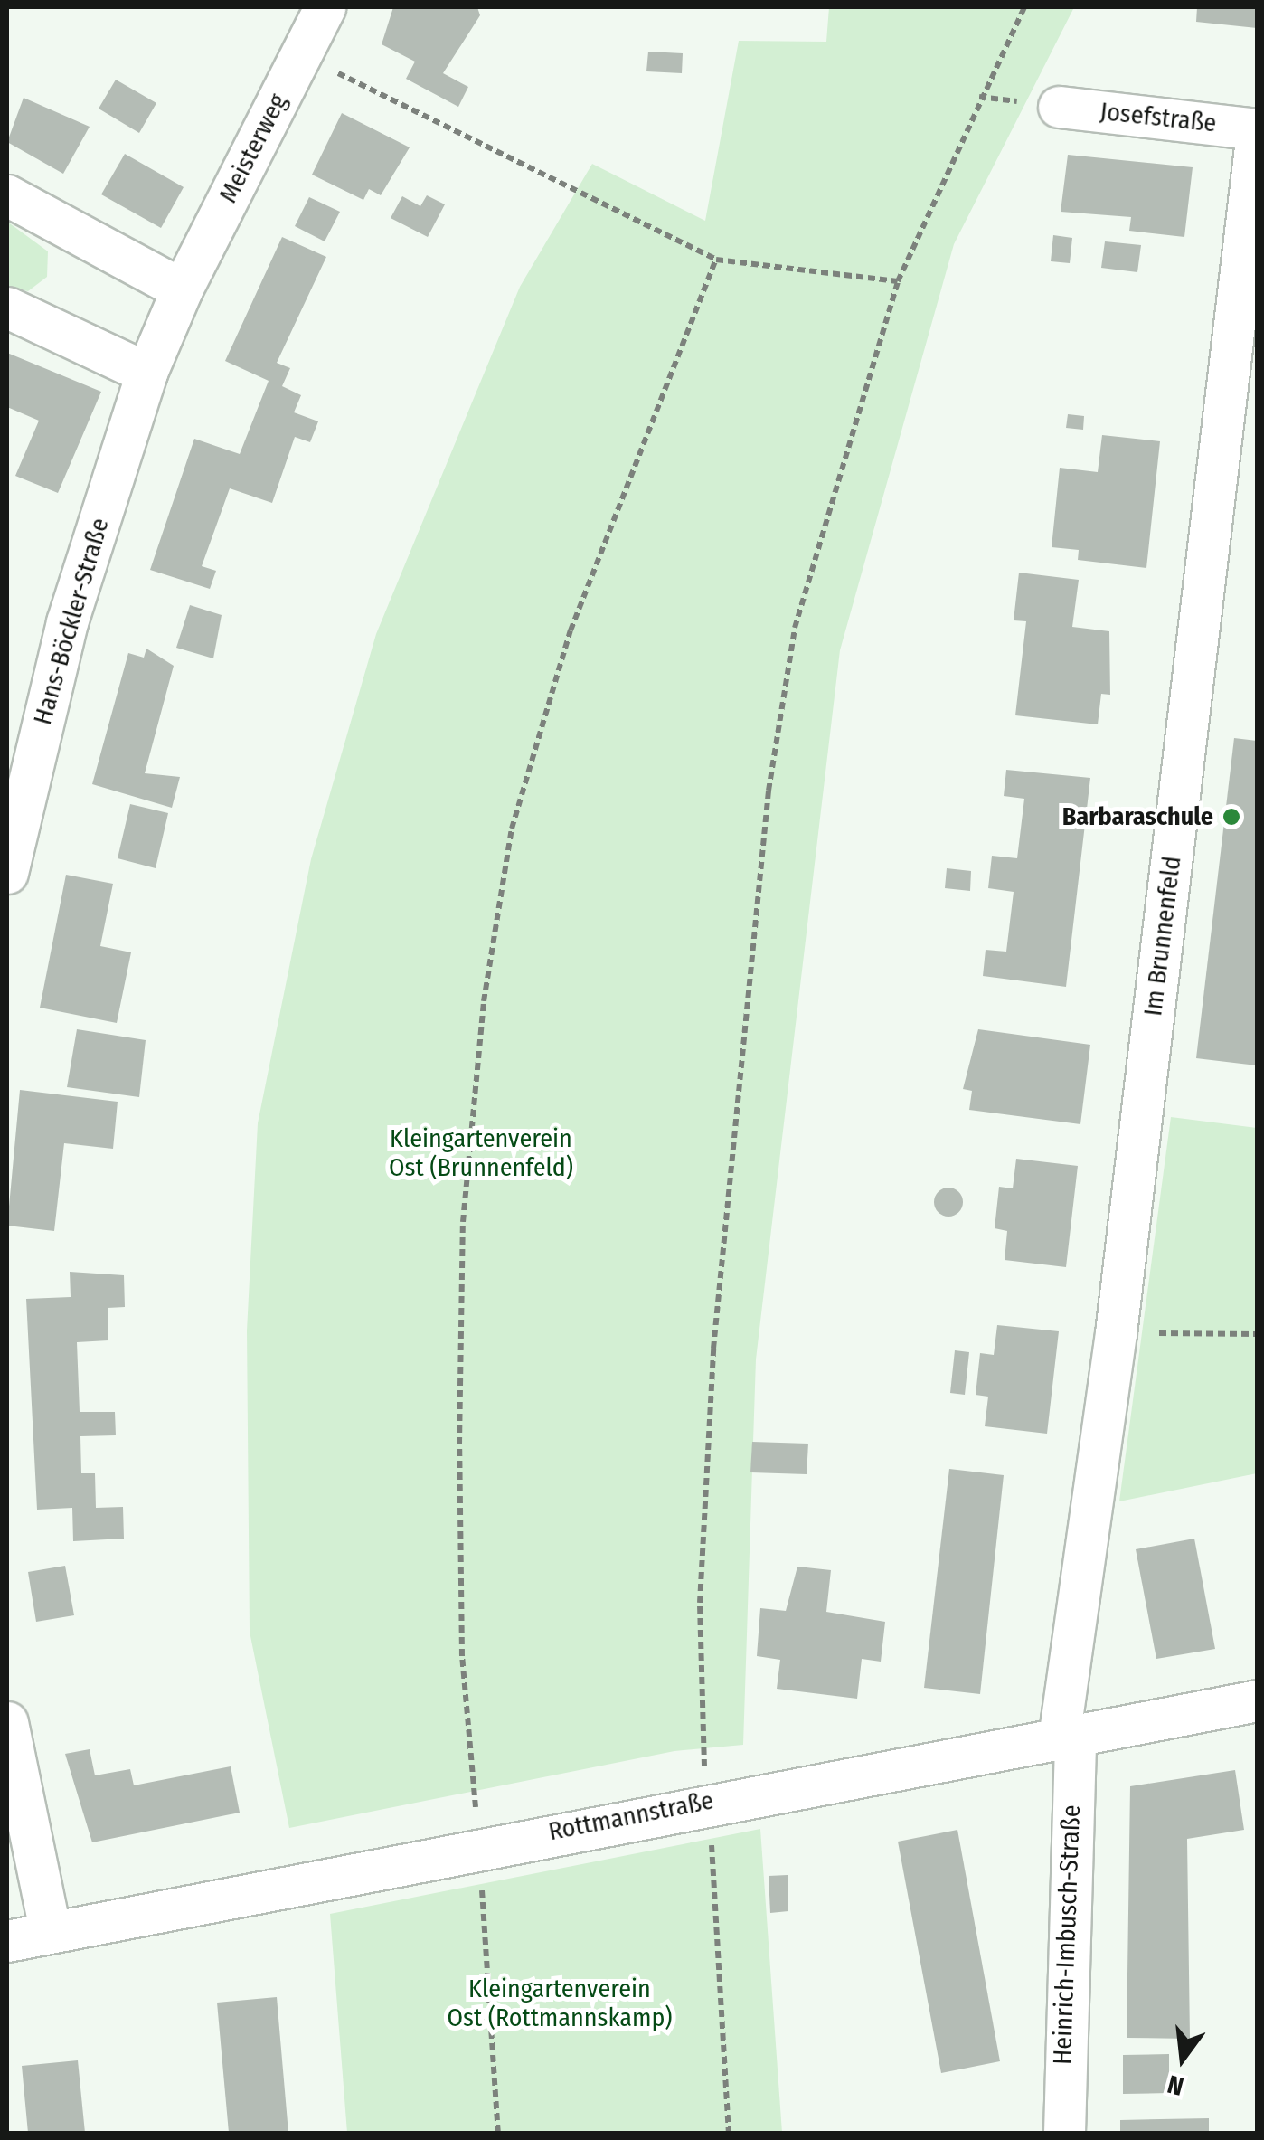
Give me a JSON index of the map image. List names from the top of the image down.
{
  "streets": {
    "street": [
      "Josefstraße",
      "Meisterweg",
      "Hans-Böckler-Straße",
      "Im Brunnenfeld",
      "Rottmannstraße",
      "Heinrich-Imbusch-Straße"
    ]
  },
  "crossings": [
    ["Josefstraße", "Im Brunnenfeld"],
    ["Meisterweg", "Hans-Böckler-Straße"],
    ["Im Brunnenfeld", "Rottmannstraße"],
    ["Im Brunnenfeld", "Heinrich-Imbusch-Straße"],
    ["Rottmannstraße", "Heinrich-Imbusch-Straße"]
  ],
  "parks": ["Kleingartenverein Ost (Brunnenfeld)", "Kleingartenverein Ost (Rottmannskamp)"],
  "places": ["Barbaraschule"],
  "north": "bottom"
}
